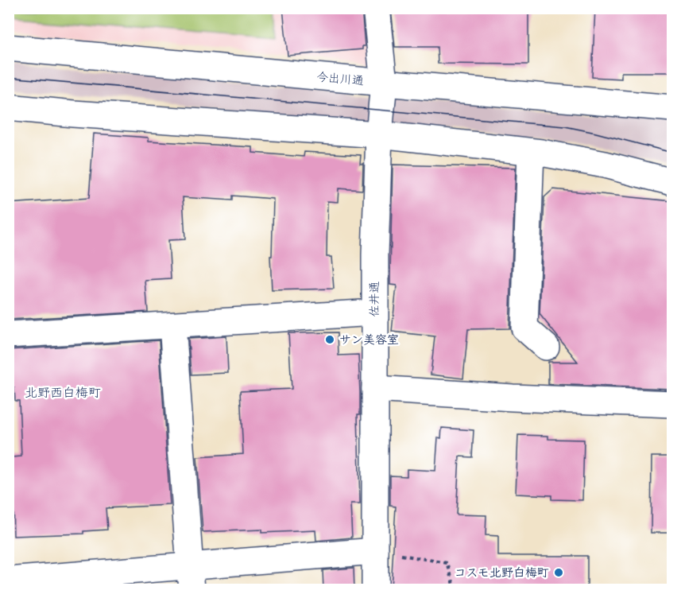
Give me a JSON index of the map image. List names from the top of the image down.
{
  "streets": {
    "street": ["今出川通", "佐井通"]
  },
  "crossings": [
    ["今出川通", "佐井通"]
  ],
  "districts": ["北野西白梅町"],
  "places": ["サン美容室", "コスモ北野白梅町"]
}
